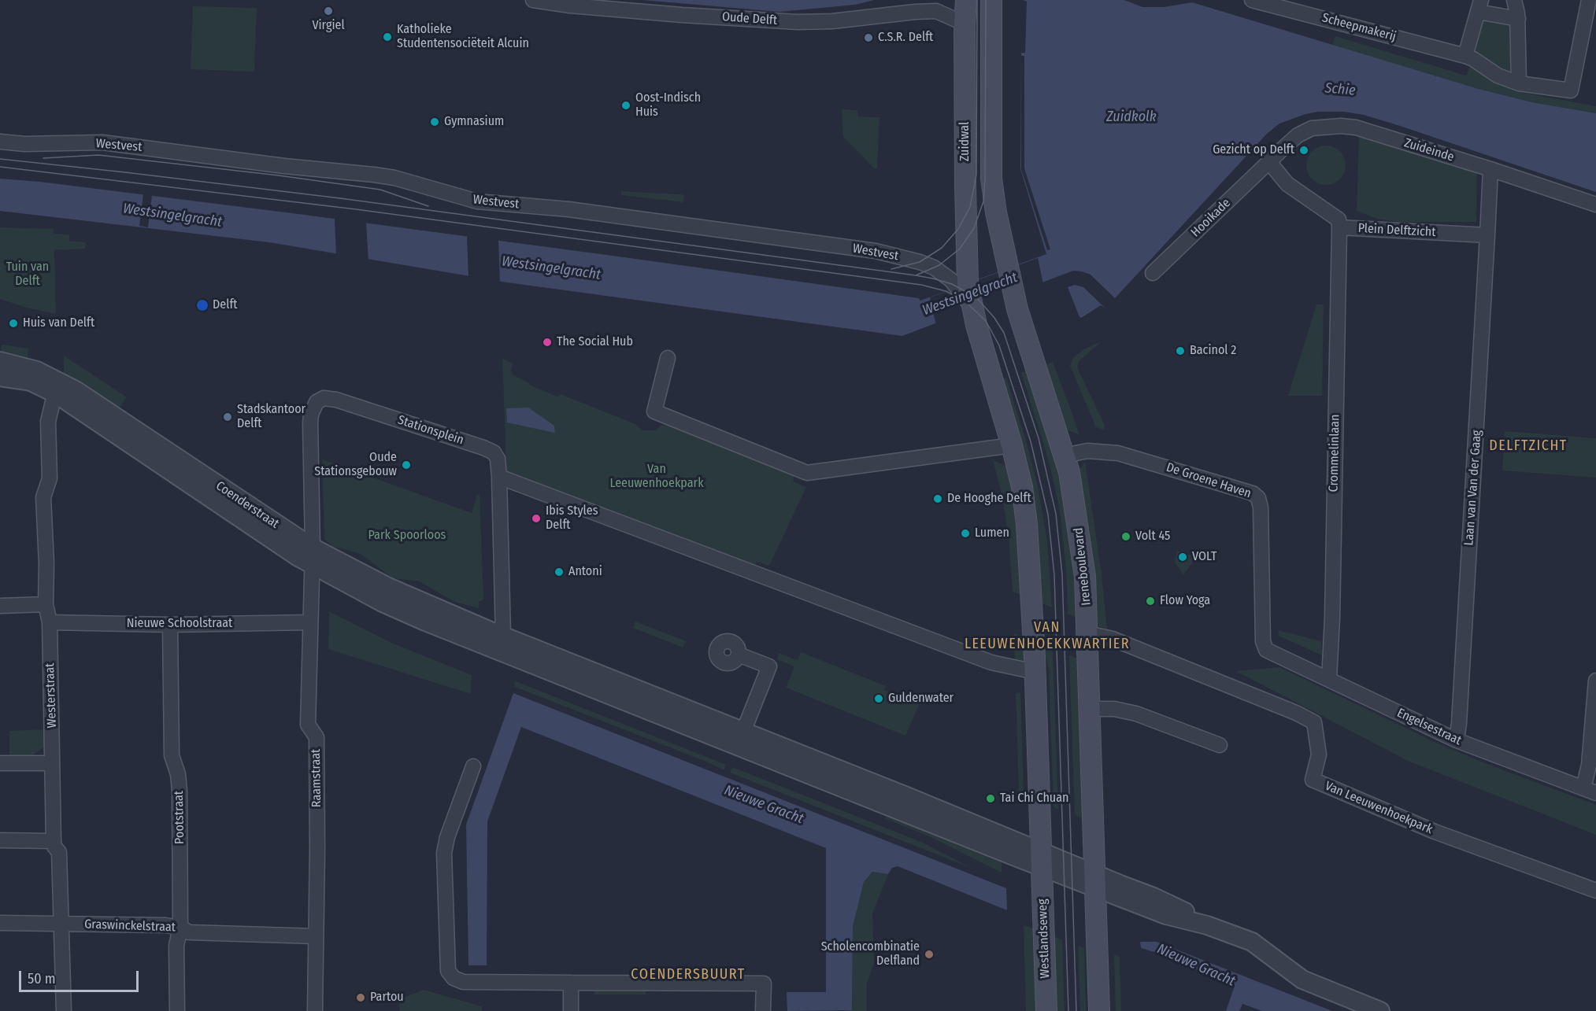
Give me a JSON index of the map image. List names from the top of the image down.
{
  "streets": {
    "main road": ["Zuidwal", "Ireneboulevard", "Westlandseweg"],
    "street": [
      "Oude Delft",
      "Scheepmakerij",
      "Westvest",
      "Zuideinde",
      "Hooikade",
      "Plein Delftzicht",
      "Stationsplein",
      "Crommelinlaan",
      "De Groene Haven",
      "Laan van Van der Gaag",
      "Coenderstraat",
      "Nieuwe Schoolstraat",
      "Westerstraat",
      "Engelsestraat",
      "Raamstraat",
      "Van Leeuwenhoekpark",
      "Pootstraat",
      "Graswinckelstraat"
    ]
  },
  "crossings": [
    ["Oude Delft", "Zuidwal"],
    ["Zuidwal", "Westvest"],
    ["Zuidwal", "Ireneboulevard"],
    ["Zuideinde", "Hooikade"],
    ["Zuideinde", "Plein Delftzicht"],
    ["Hooikade", "Plein Delftzicht"],
    ["Plein Delftzicht", "Crommelinlaan"],
    ["Plein Delftzicht", "Laan van Van der Gaag"],
    ["Stationsplein", "Coenderstraat"],
    ["Stationsplein", "Raamstraat"],
    ["Crommelinlaan", "Engelsestraat"],
    ["De Groene Haven", "Ireneboulevard"],
    ["De Groene Haven", "Engelsestraat"],
    ["Laan van Van der Gaag", "Engelsestraat"],
    ["Coenderstraat", "Westerstraat"],
    ["Coenderstraat", "Raamstraat"],
    ["Ireneboulevard", "Van Leeuwenhoekpark"],
    ["Nieuwe Schoolstraat", "Westerstraat"],
    ["Nieuwe Schoolstraat", "Raamstraat"],
    ["Nieuwe Schoolstraat", "Pootstraat"],
    ["Westerstraat", "Graswinckelstraat"],
    ["Raamstraat", "Graswinckelstraat"],
    ["Pootstraat", "Graswinckelstraat"]
  ],
  "districts": ["DELFTZICHT", "VAN LEEUWENHOEKKWARTIER", "COENDERSBUURT"],
  "water": [
    "Schie",
    "Zuidkolk",
    "Westsingelgracht",
    "Nieuwe Gracht"
  ],
  "parks": ["Tuin van Delft", "Van Leeuwenhoekpark", "Park Spoorloos"],
  "places": [
    "Virgiel",
    "Katholieke Studentensociëteit Alcuin",
    "C.S.R. Delft",
    "Oost-Indisch Huis",
    "Gymnasium",
    "Gezicht op Delft",
    "Delft",
    "Huis van Delft",
    "The Social Hub",
    "Bacinol 2",
    "Stadskantoor Delft",
    "Oude Stationsgebouw",
    "De Hooghe Delft",
    "Ibis Styles Delft",
    "Lumen",
    "Volt 45",
    "VOLT",
    "Antoni",
    "Flow Yoga",
    "Guldenwater",
    "Tai Chi Chuan",
    "Scholencombinatie Delfland",
    "Partou"
  ],
  "scale_bar": "50 m"
}
